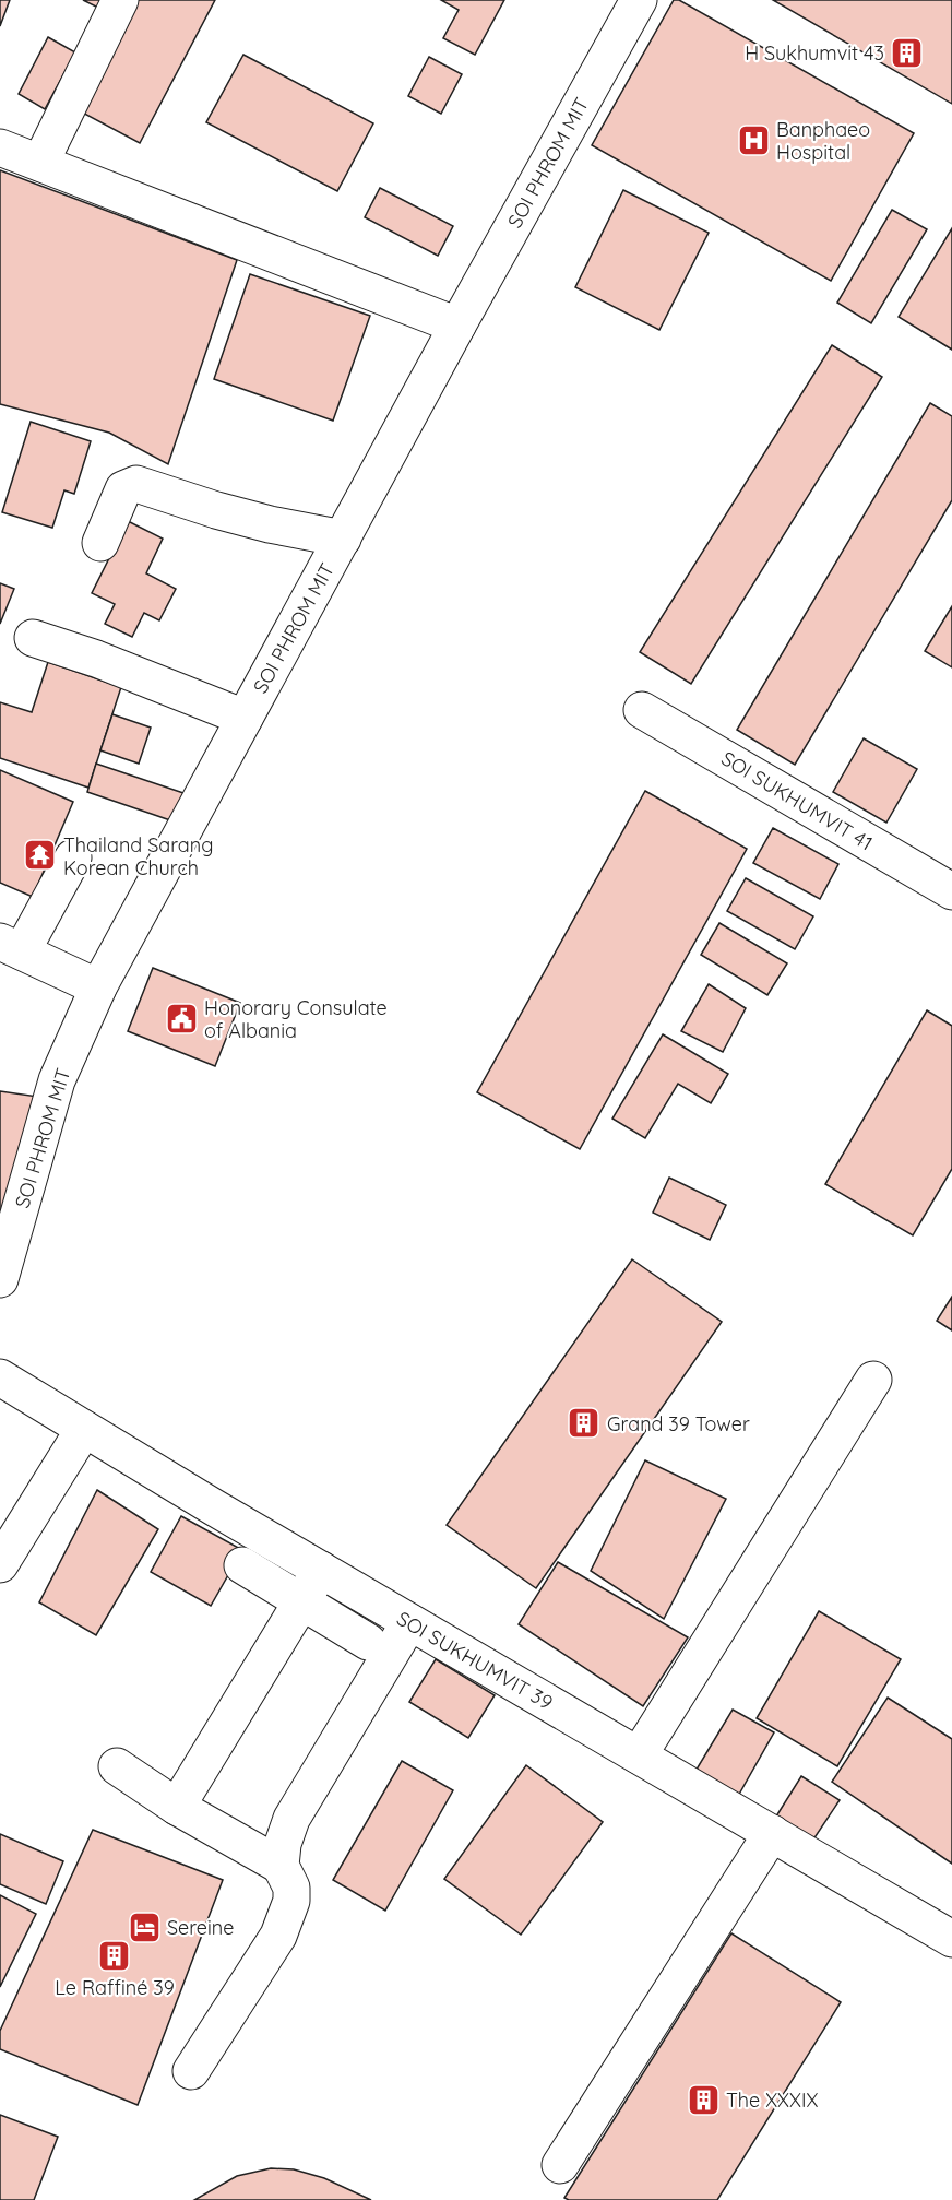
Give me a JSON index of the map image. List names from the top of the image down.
{
  "streets": {
    "street": ["SOI PHROM MIT", "SOI SUKHUMVIT 41", "SOI SUKHUMVIT 39"]
  },
  "places": {
    "building": [
      "H Sukhumvit 43",
      "Grand 39 Tower",
      "Le Raffiné 39",
      "The XXXIX"
    ],
    "hospital": ["Banphaeo Hospital"],
    "temple": ["Thailand Sarang Korean Church"],
    "public building": ["Honorary Consulate of Albania"],
    "hotel": ["Sereine"]
  }
}
